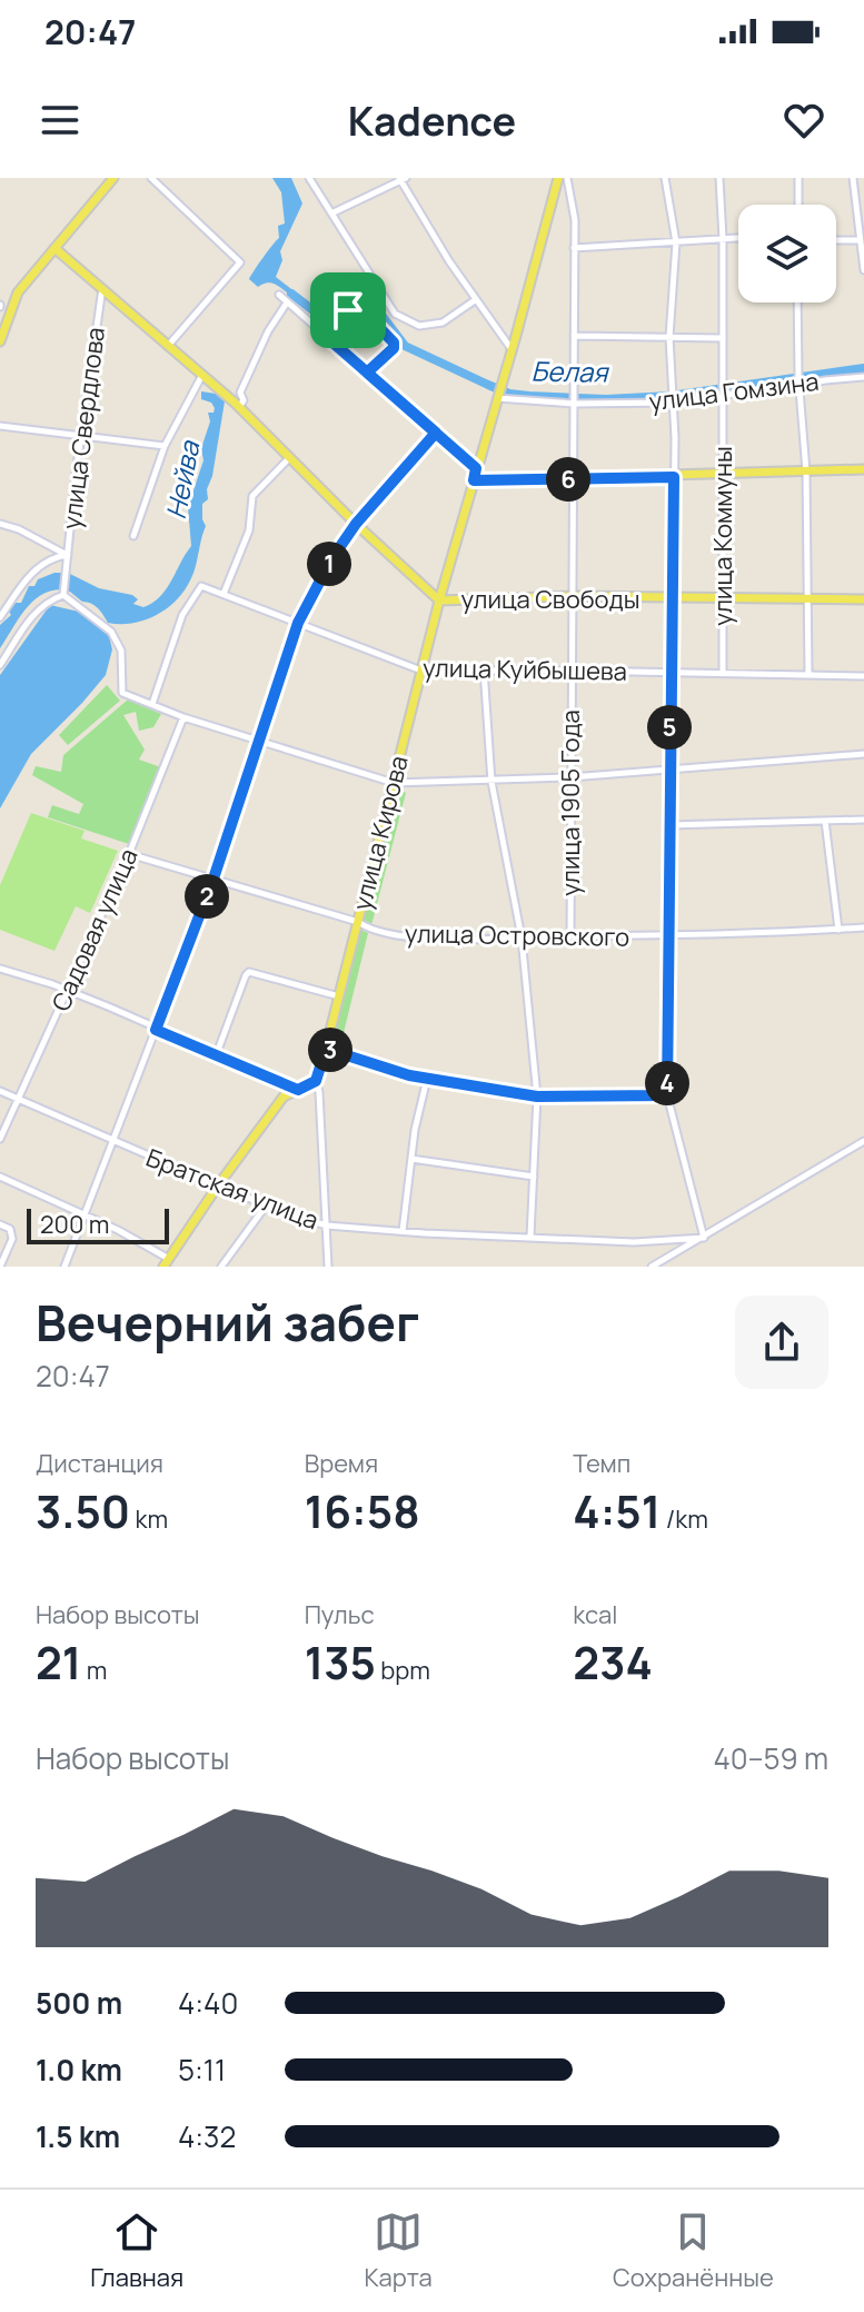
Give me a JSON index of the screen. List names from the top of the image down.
{
  "streets": {
    "main road": ["улица Свободы", "улица Кирова"],
    "street": [
      "улица Гомзина",
      "улица Свердлова",
      "улица Коммуны",
      "улица Куйбышева",
      "улица 1905 Года",
      "Садовая улица",
      "улица Островского",
      "Братская улица"
    ]
  },
  "crossings": [
    ["улица Гомзина", "улица Коммуны"],
    ["улица Гомзина", "улица 1905 Года"],
    ["улица Гомзина", "улица Кирова"],
    ["улица Свердлова", "улица Свободы"],
    ["улица Коммуны", "улица Свободы"],
    ["улица Коммуны", "улица Куйбышева"],
    ["улица Свободы", "улица 1905 Года"],
    ["улица Свободы", "улица Кирова"],
    ["улица Куйбышева", "улица 1905 Года"],
    ["улица Куйбышева", "улица Кирова"],
    ["улица 1905 Года", "улица Островского"],
    ["улица Кирова", "улица Островского"],
    ["улица Кирова", "Братская улица"],
    ["Садовая улица", "улица Островского"],
    ["Садовая улица", "Братская улица"]
  ],
  "water": ["Белая", "Нейва"],
  "scale_bar": "200 m",
  "page": {
    "status": "20:47",
    "header": "Kadence",
    "pins": [
      "6",
      "1",
      "5",
      "2",
      "3",
      "4"
    ],
    "scale": "200 m",
    "heading": ["Вечерний забег", "20:47"],
    "stats": [
      ["Дистанция", "3.50 km"],
      ["Время", "16:58"],
      ["Темп", "4:51 /km"],
      ["Набор высоты", "21 m"],
      ["Пульс", "135 bpm"],
      ["kcal", "234"]
    ],
    "chart": ["Набор высоты", "40–59 m"],
    "list": [
      {
        "name": "500 m",
        "note": "4:40"
      },
      {
        "name": "1.0 km",
        "note": "5:11"
      },
      {
        "name": "1.5 km",
        "note": "4:32"
      }
    ],
    "tabs": ["Главная", "Карта", "Сохранённые"]
  }
}
